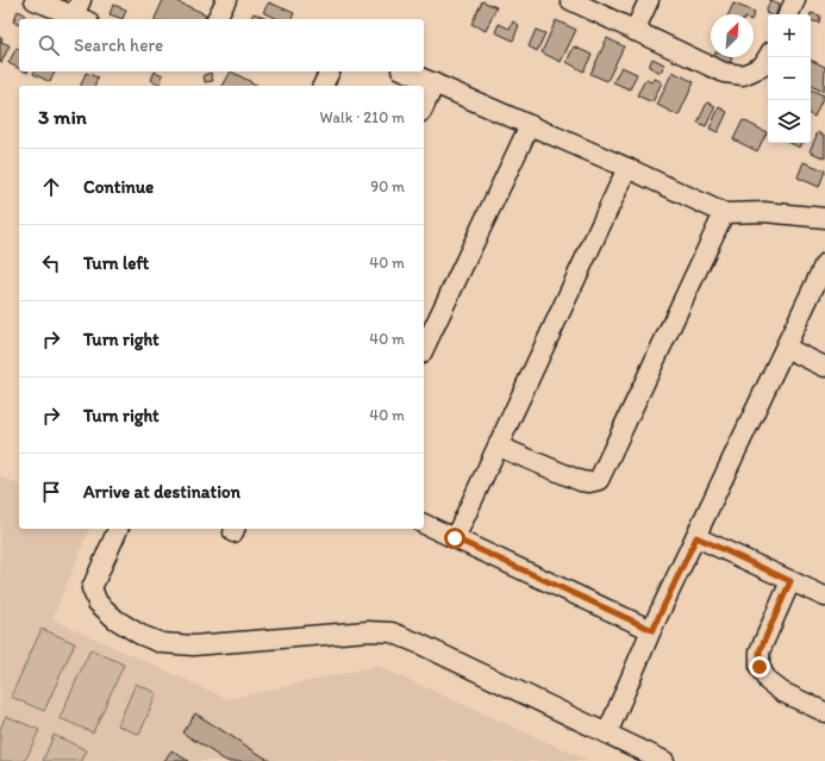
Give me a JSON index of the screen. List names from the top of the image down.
{
  "north": "top right",
  "page": {
    "map_buttons": ["+", "−"],
    "search": "Search here",
    "heading": ["3 min", "Walk · 210 m"],
    "list": [
      ["Continue", "90 m"],
      ["Turn left", "40 m"],
      ["Turn right", "40 m"],
      ["Turn right", "40 m"],
      "Arrive at destination"
    ]
  }
}
